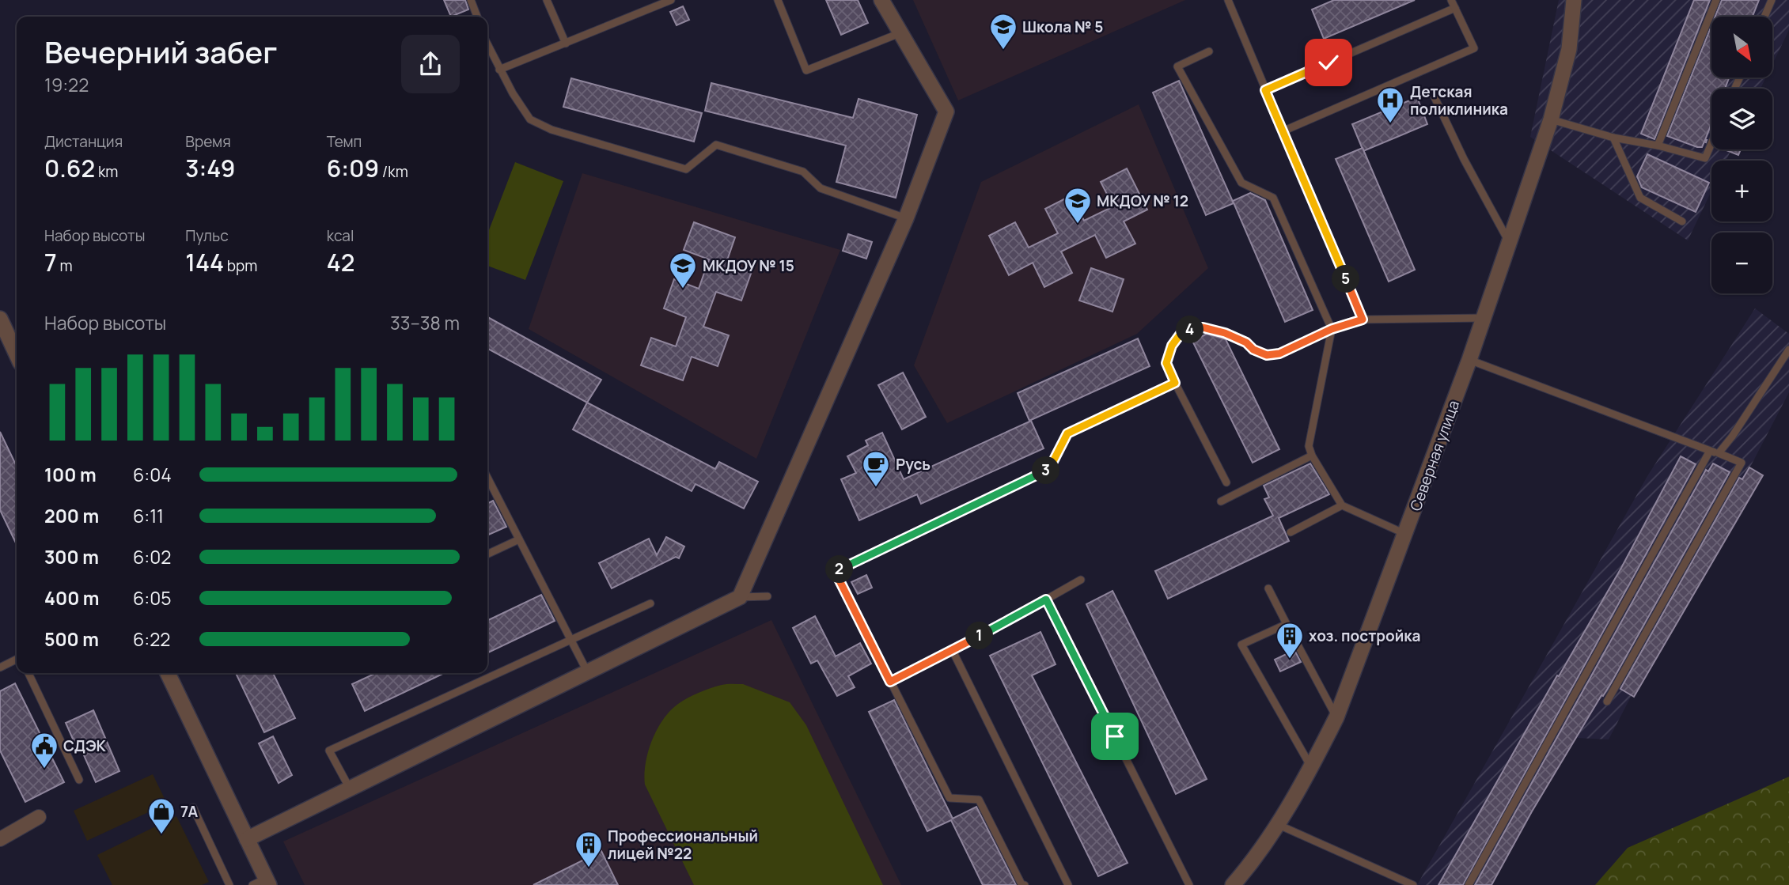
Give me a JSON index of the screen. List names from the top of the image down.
{
  "streets": {
    "street": ["Северная улица"]
  },
  "places": {
    "school or university": ["Школа № 5", "МКДОУ № 12", "МКДОУ № 15"],
    "hospital": ["Детская поликлиника"],
    "cafe": ["Русь"],
    "building": ["хоз. постройка", "Профессиональный лицей №22"],
    "public building": ["СДЭК"],
    "shop": ["7А"]
  },
  "north": "bottom right",
  "page": {
    "map_buttons": ["+", "−"],
    "heading": ["Вечерний забег", "19:22"],
    "stats": [
      ["Дистанция", "0.62 km"],
      ["Время", "3:49"],
      ["Темп", "6:09 /km"],
      ["Набор высоты", "7 m"],
      ["Пульс", "144 bpm"],
      ["kcal", "42"]
    ],
    "pins": [
      "5",
      "4",
      "3",
      "2",
      "1"
    ],
    "chart": ["Набор высоты", "33–38 m"],
    "list": [
      {
        "name": "100 m",
        "note": "6:04"
      },
      {
        "name": "200 m",
        "note": "6:11"
      },
      {
        "name": "300 m",
        "note": "6:02"
      },
      {
        "name": "400 m",
        "note": "6:05"
      },
      {
        "name": "500 m",
        "note": "6:22"
      }
    ]
  }
}
